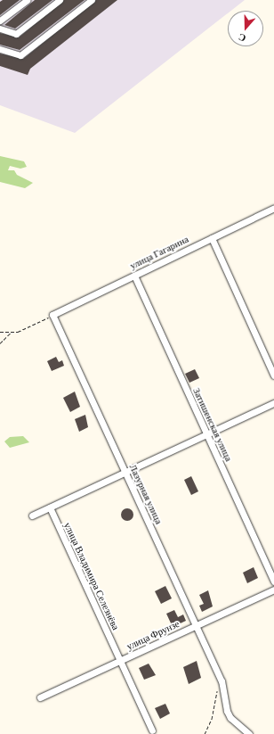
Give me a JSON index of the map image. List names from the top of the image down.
{
  "streets": {
    "street": [
      "улица Гагарина",
      "Затишенская улица",
      "Лазурная улица",
      "улица Владимира Селезнёва",
      "улица Фрунзе"
    ]
  },
  "crossings": [
    ["улица Гагарина", "Затишенская улица"],
    ["улица Гагарина", "Лазурная улица"],
    ["Лазурная улица", "улица Фрунзе"],
    ["улица Владимира Селезнёва", "улица Фрунзе"]
  ],
  "north": "bottom"
}
